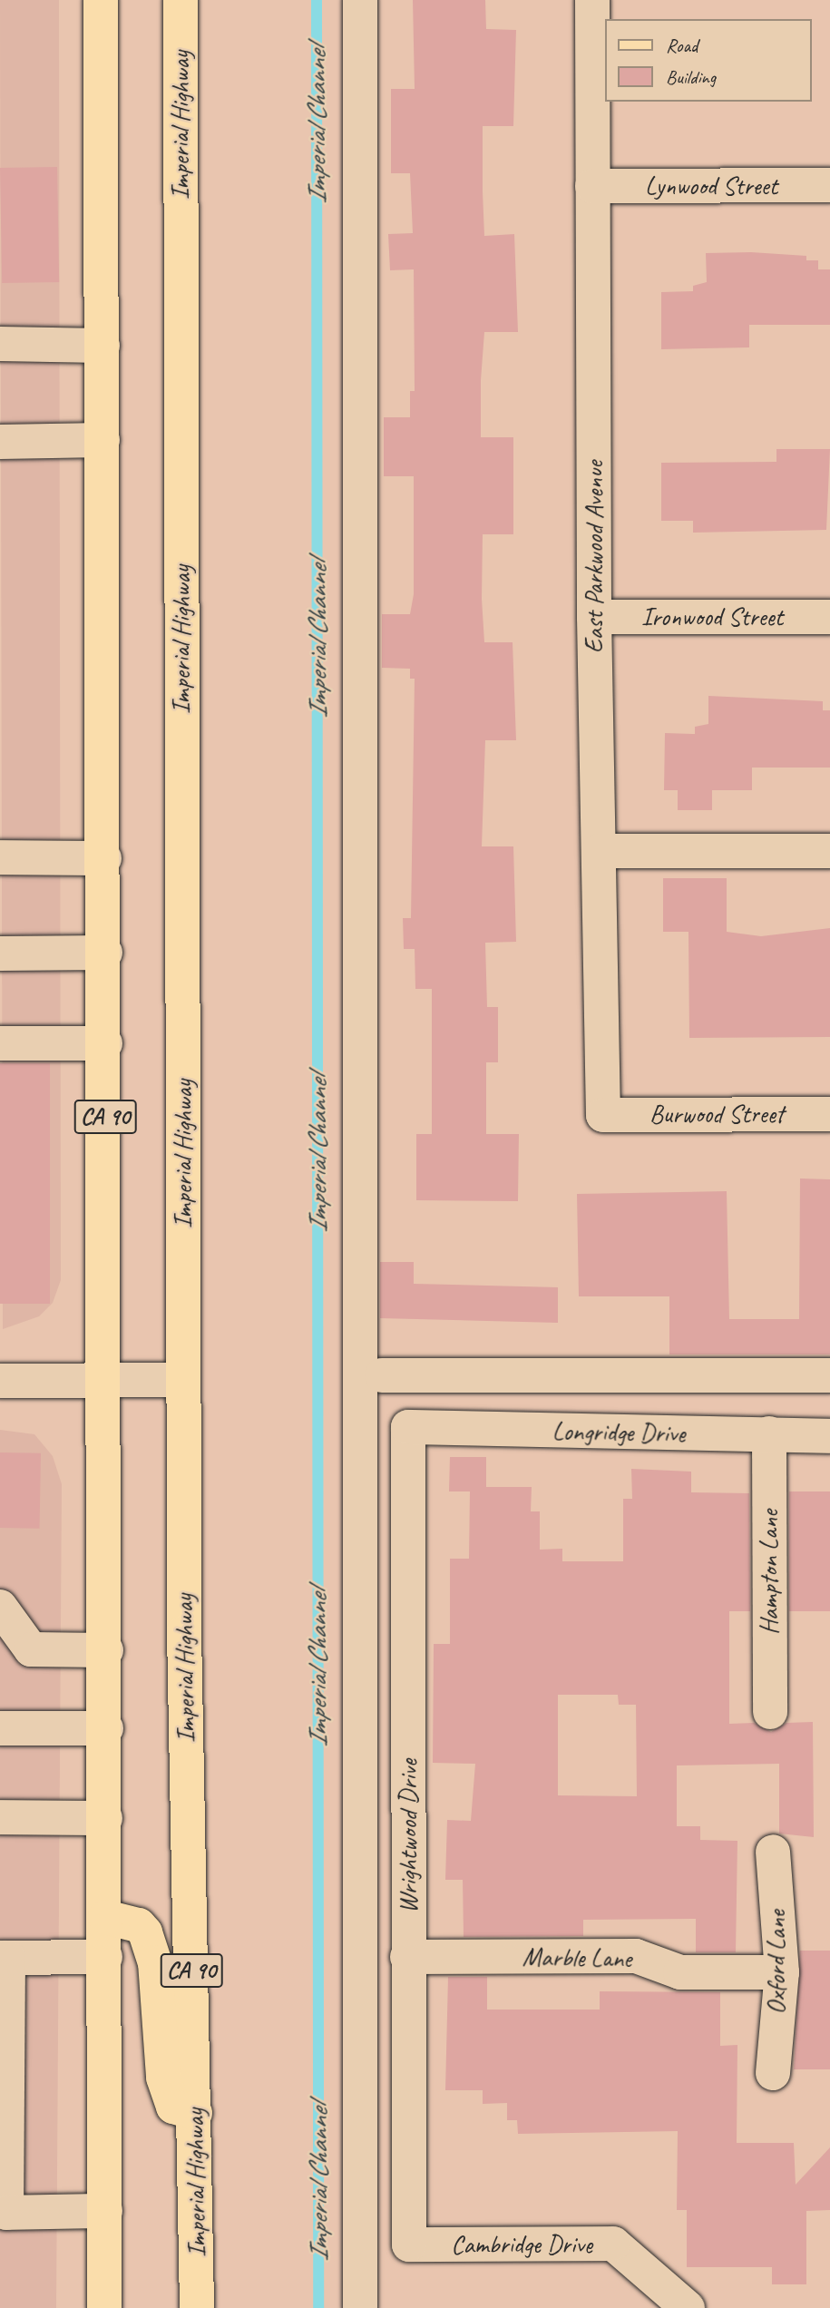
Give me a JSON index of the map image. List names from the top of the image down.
{
  "streets": {
    "main road": ["Imperial Highway", "CA 90"],
    "street": [
      "Lynwood Street",
      "East Parkwood Avenue",
      "Ironwood Street",
      "Burwood Street",
      "Longridge Drive",
      "Hampton Lane",
      "Wrightwood Drive",
      "Marble Lane",
      "Oxford Lane",
      "Cambridge Drive"
    ]
  },
  "crossings": [
    ["Lynwood Street", "East Parkwood Avenue"],
    ["East Parkwood Avenue", "Ironwood Street"],
    ["East Parkwood Avenue", "Burwood Street"],
    ["Longridge Drive", "Hampton Lane"],
    ["Longridge Drive", "Wrightwood Drive"],
    ["Wrightwood Drive", "Marble Lane"],
    ["Wrightwood Drive", "Cambridge Drive"],
    ["Marble Lane", "Oxford Lane"]
  ],
  "water": ["Imperial Channel"],
  "legend": ["Road", "Building"]
}
